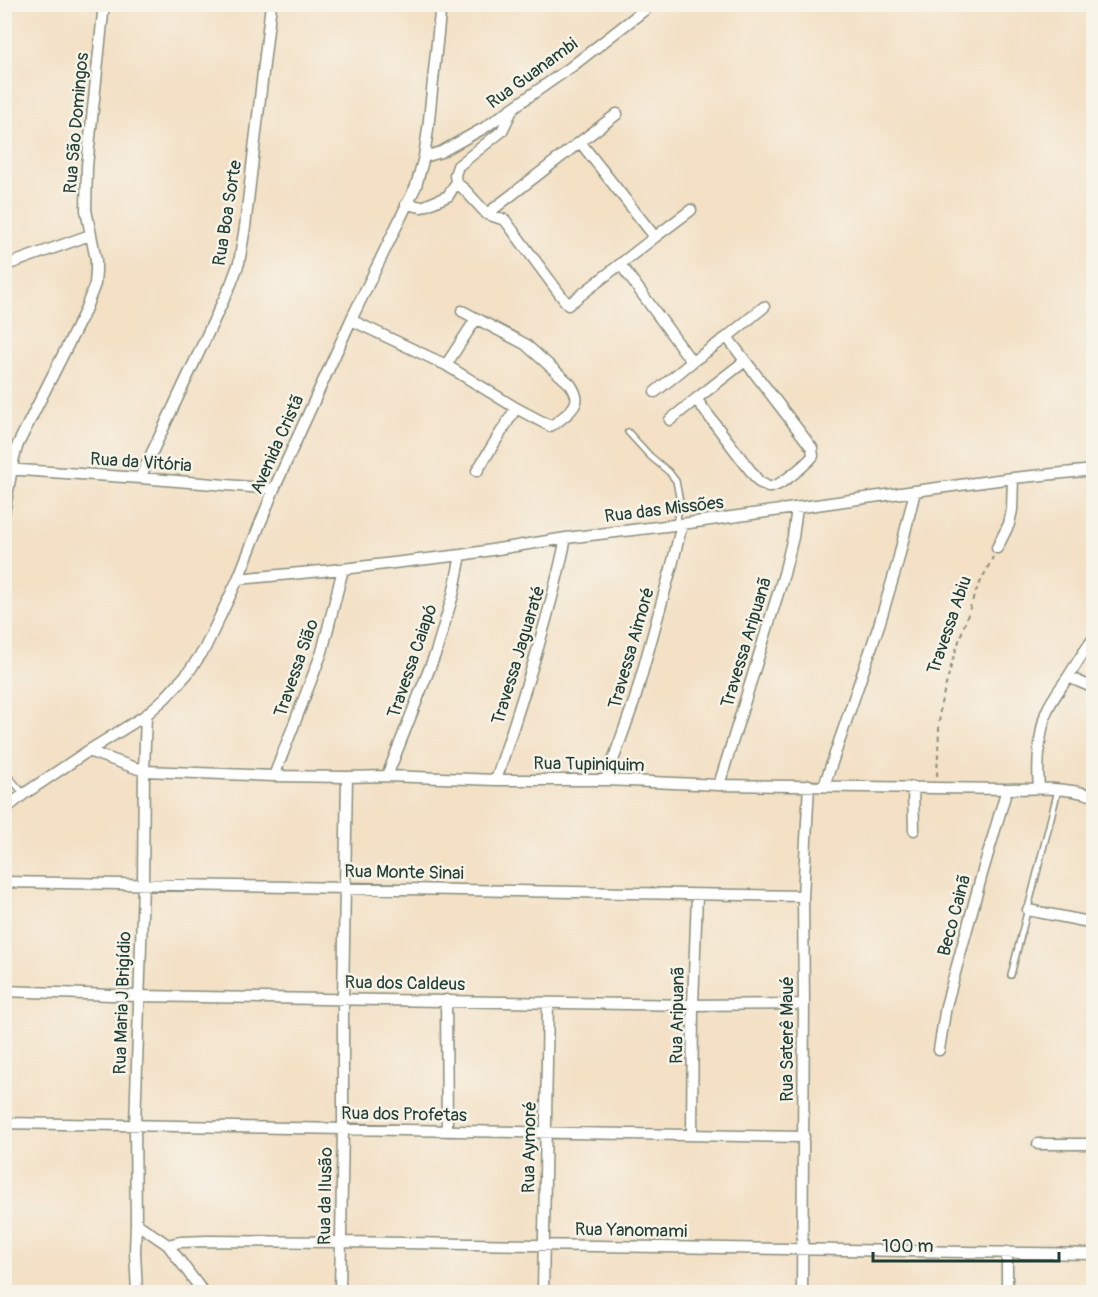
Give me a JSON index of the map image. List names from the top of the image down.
{
  "streets": {
    "street": [
      "Rua Guanambi",
      "Rua São Domingos",
      "Rua Boa Sorte",
      "Avenida Cristã",
      "Rua da Vitória",
      "Rua das Missões",
      "Travessa Aripuanã",
      "Travessa Aimoré",
      "Travessa Jaguaraté",
      "Travessa Caiapó",
      "Travessa Sião",
      "Rua Tupiniquim",
      "Rua Monte Sinai",
      "Beco Cainã",
      "Rua dos Caldeus",
      "Rua Maria J Brigídio",
      "Rua Aripuanã",
      "Rua Saterê Maué",
      "Rua dos Profetas",
      "Rua Aymoré",
      "Rua da Ilusão",
      "Rua Yanomami"
    ],
    "path": ["Travessa Abiu"]
  },
  "crossings": [
    ["Rua Guanambi", "Avenida Cristã"],
    ["Rua São Domingos", "Rua da Vitória"],
    ["Rua Boa Sorte", "Rua da Vitória"],
    ["Avenida Cristã", "Rua da Vitória"],
    ["Avenida Cristã", "Rua das Missões"],
    ["Avenida Cristã", "Rua Tupiniquim"],
    ["Avenida Cristã", "Rua Maria J Brigídio"],
    ["Rua das Missões", "Travessa Aripuanã"],
    ["Rua das Missões", "Travessa Aimoré"],
    ["Rua das Missões", "Travessa Jaguaraté"],
    ["Rua das Missões", "Travessa Caiapó"],
    ["Rua das Missões", "Travessa Sião"],
    ["Travessa Abiu", "Rua Tupiniquim"],
    ["Travessa Aripuanã", "Rua Tupiniquim"],
    ["Travessa Aimoré", "Rua Tupiniquim"],
    ["Travessa Jaguaraté", "Rua Tupiniquim"],
    ["Travessa Caiapó", "Rua Tupiniquim"],
    ["Travessa Sião", "Rua Tupiniquim"],
    ["Rua Tupiniquim", "Beco Cainã"],
    ["Rua Tupiniquim", "Rua Maria J Brigídio"],
    ["Rua Tupiniquim", "Rua Saterê Maué"],
    ["Rua Tupiniquim", "Rua da Ilusão"],
    ["Rua Monte Sinai", "Rua Maria J Brigídio"],
    ["Rua Monte Sinai", "Rua Aripuanã"],
    ["Rua Monte Sinai", "Rua Saterê Maué"],
    ["Rua Monte Sinai", "Rua da Ilusão"],
    ["Rua dos Caldeus", "Rua Maria J Brigídio"],
    ["Rua dos Caldeus", "Rua Aripuanã"],
    ["Rua dos Caldeus", "Rua Saterê Maué"],
    ["Rua dos Caldeus", "Rua Aymoré"],
    ["Rua dos Caldeus", "Rua da Ilusão"],
    ["Rua Maria J Brigídio", "Rua dos Profetas"],
    ["Rua Aripuanã", "Rua dos Profetas"],
    ["Rua Saterê Maué", "Rua dos Profetas"],
    ["Rua Saterê Maué", "Rua Yanomami"],
    ["Rua dos Profetas", "Rua Aymoré"],
    ["Rua dos Profetas", "Rua da Ilusão"],
    ["Rua Aymoré", "Rua Yanomami"],
    ["Rua da Ilusão", "Rua Yanomami"]
  ],
  "scale_bar": "100 m"
}
